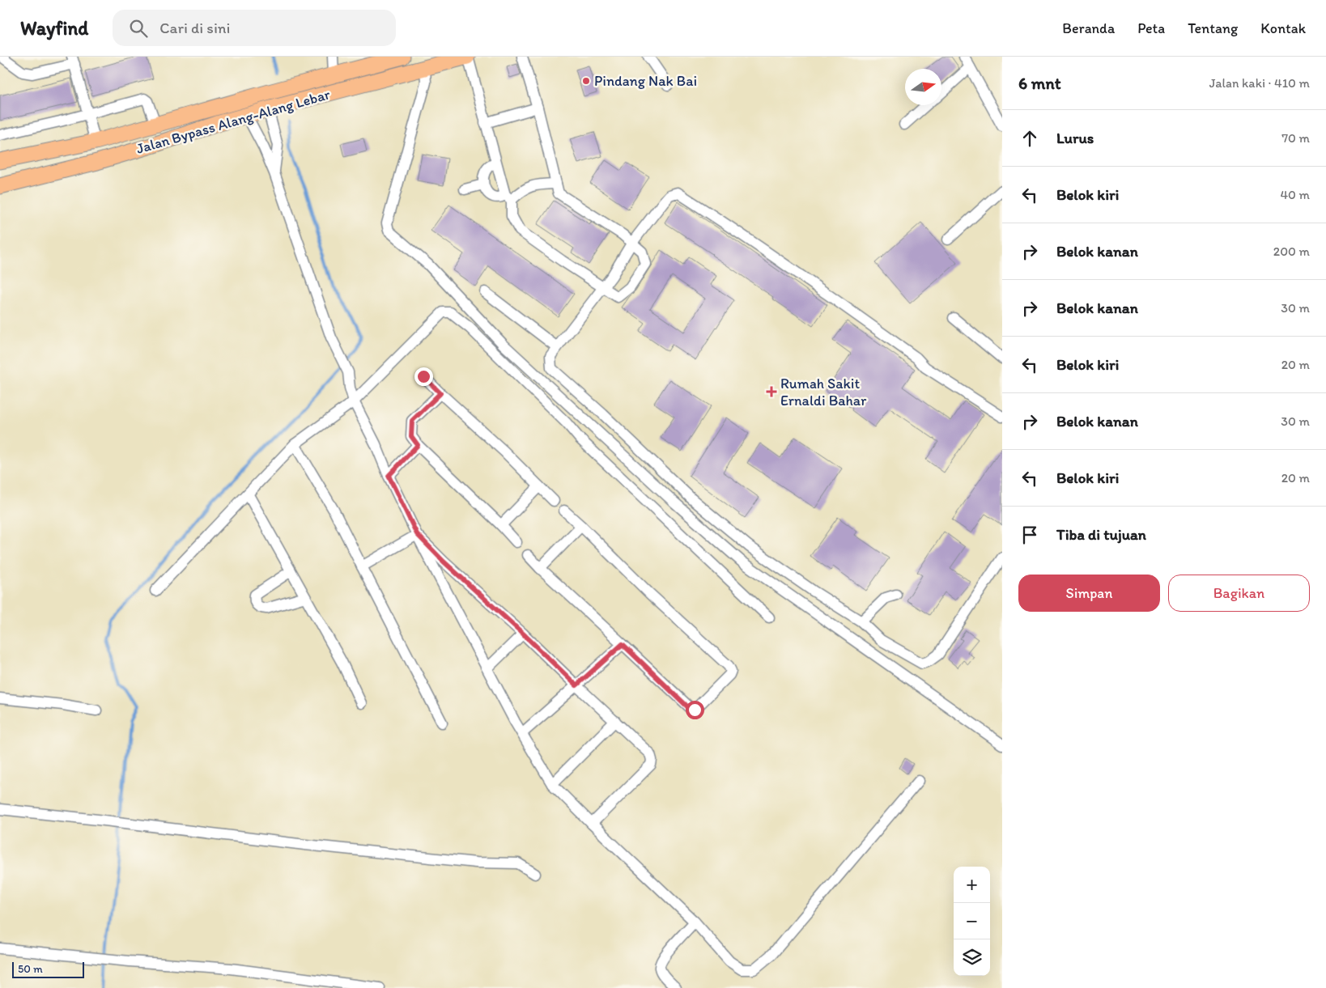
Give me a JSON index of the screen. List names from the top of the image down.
{
  "streets": {
    "highway": ["Jalan Bypass Alang-Alang Lebar"]
  },
  "places": {
    "other": ["Pindang Nak Bai"],
    "health": ["Rumah Sakit Ernaldi Bahar"]
  },
  "scale_bar": "50 m",
  "north": "right",
  "page": {
    "header": "Wayfind",
    "search": "Cari di sini",
    "nav": [
      "Beranda",
      "Peta",
      "Tentang",
      "Kontak"
    ],
    "heading": ["6 mnt", "Jalan kaki · 410 m"],
    "list": [
      ["Lurus", "70 m"],
      ["Belok kiri", "40 m"],
      ["Belok kanan", "200 m"],
      ["Belok kanan", "30 m"],
      ["Belok kiri", "20 m"],
      ["Belok kanan", "30 m"],
      ["Belok kiri", "20 m"],
      "Tiba di tujuan"
    ],
    "buttons": ["Simpan", "Bagikan"],
    "map_buttons": ["+", "−"],
    "scale": "50 m"
  }
}
